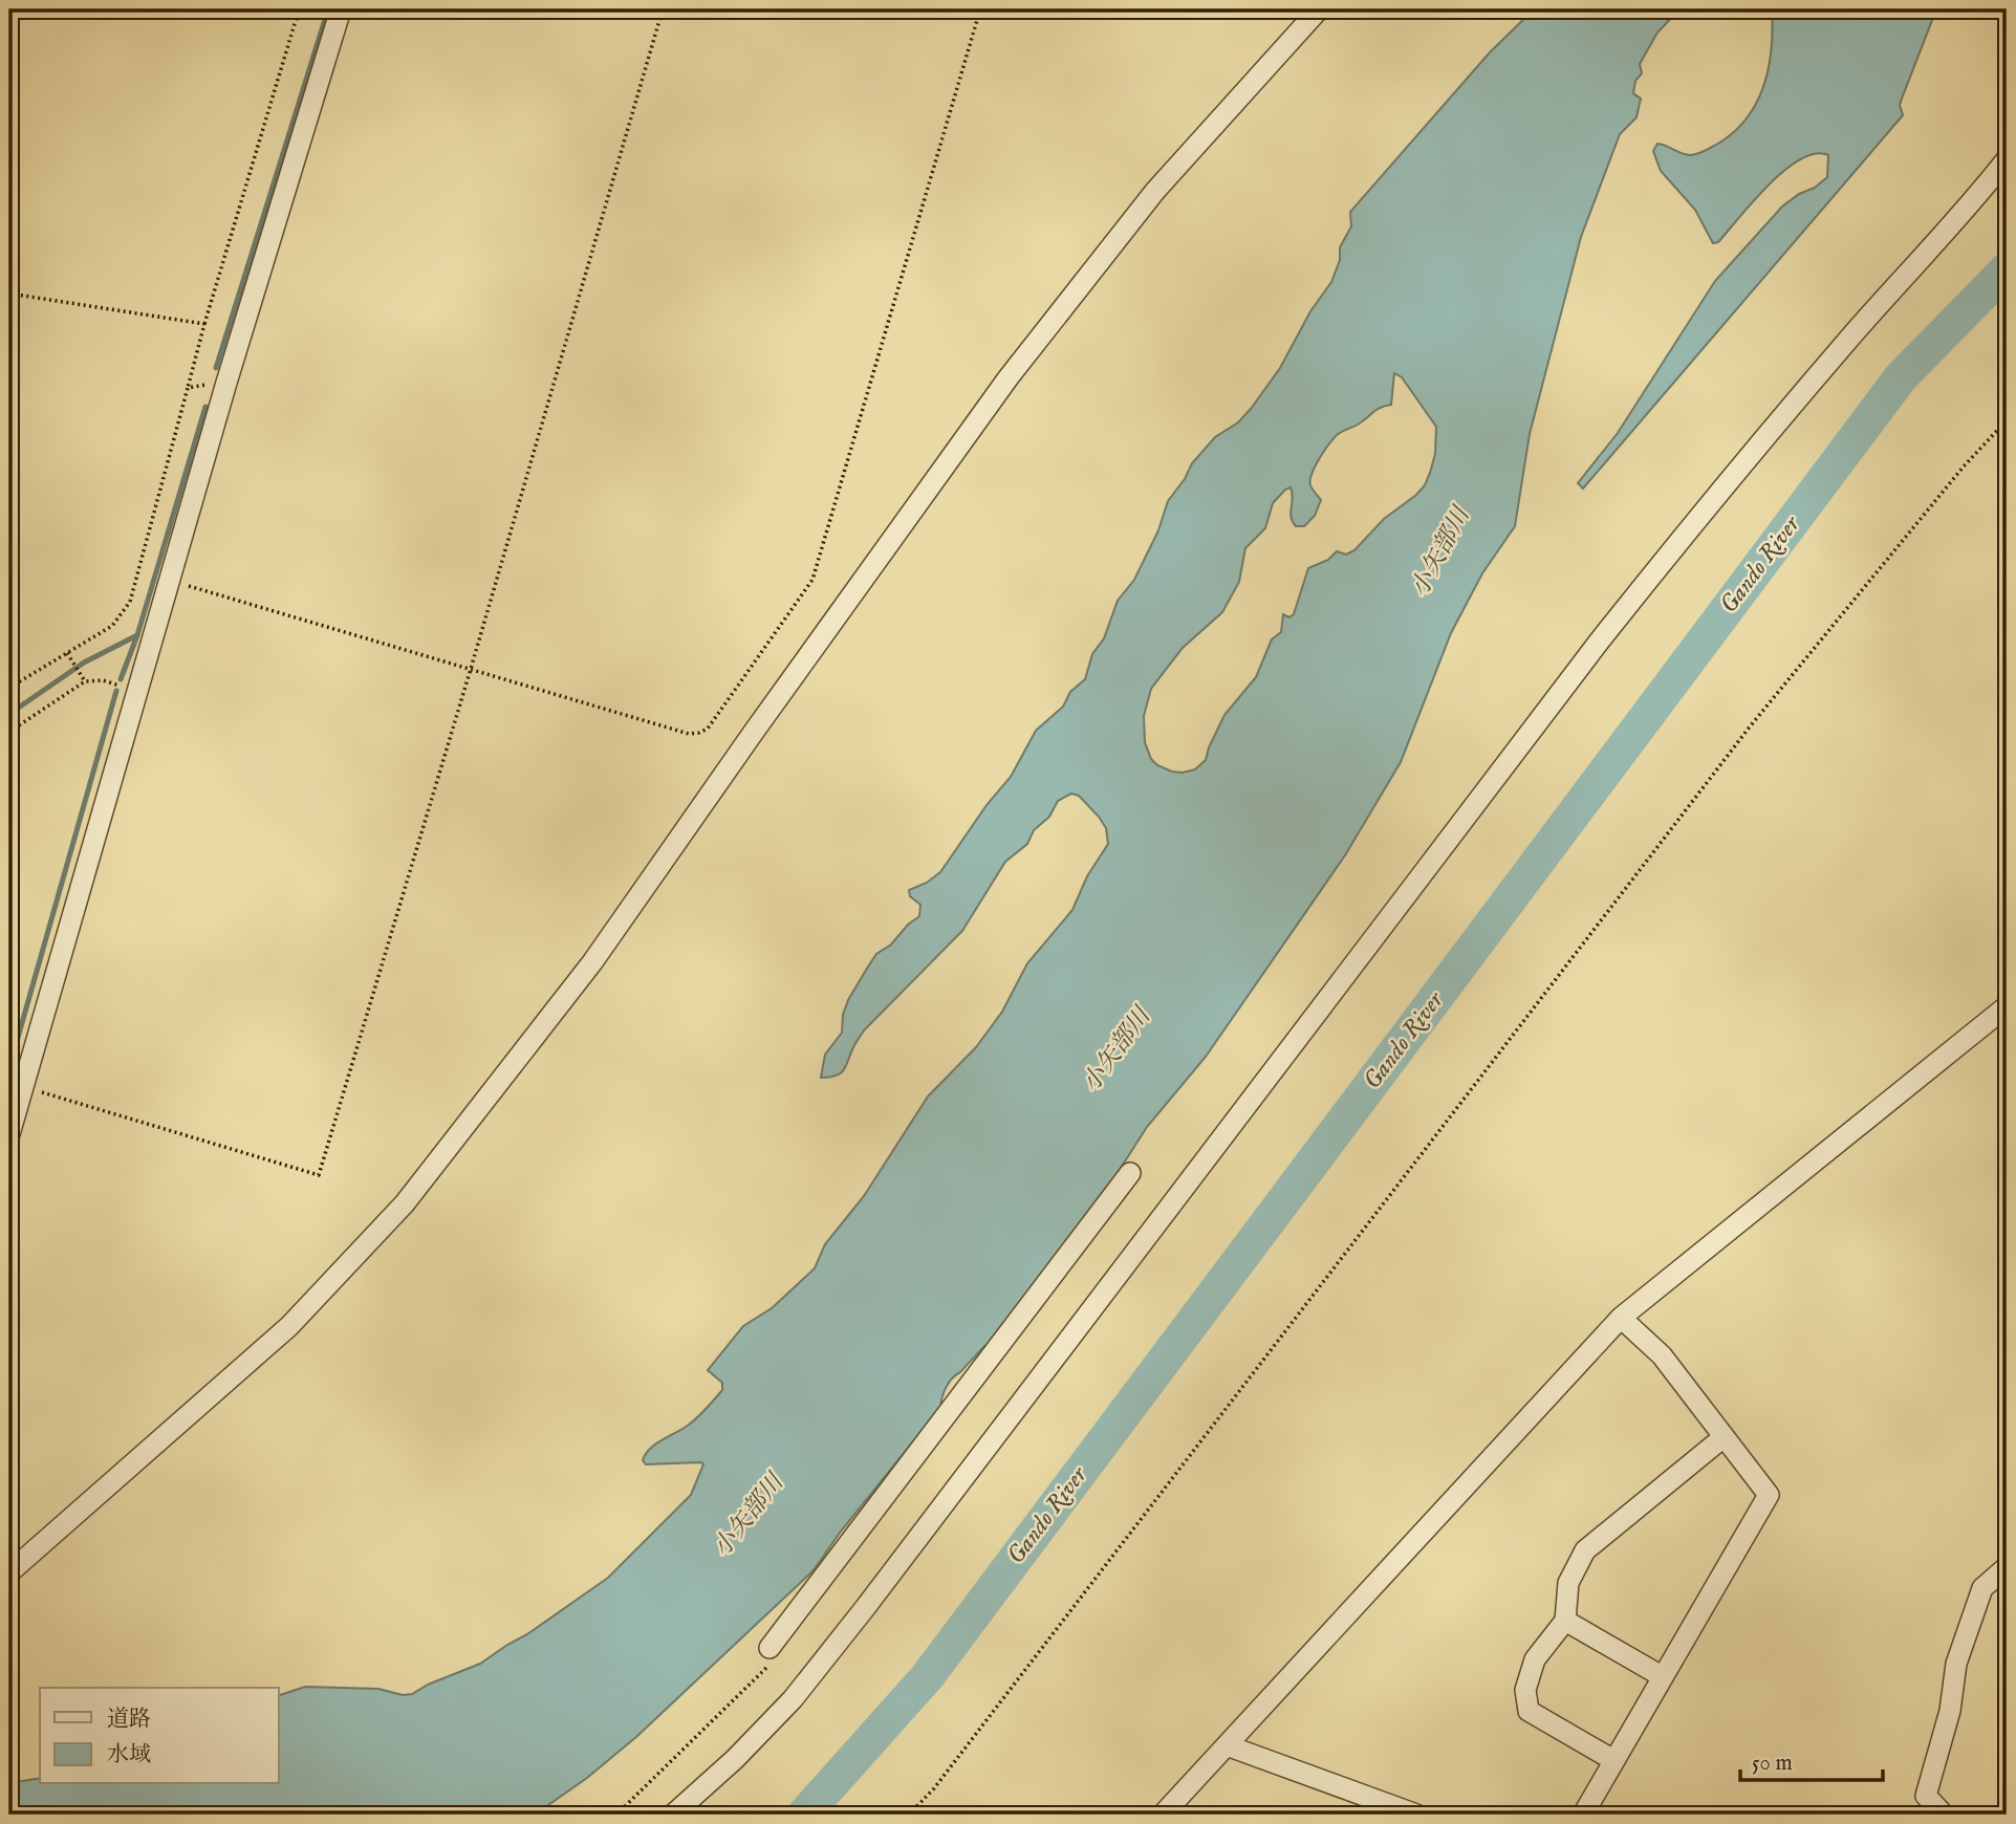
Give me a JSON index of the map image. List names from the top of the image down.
{
  "water": ["小矢部川", "Gando River"],
  "legend": ["道路", "水域"],
  "scale_bar": "50 m"
}
